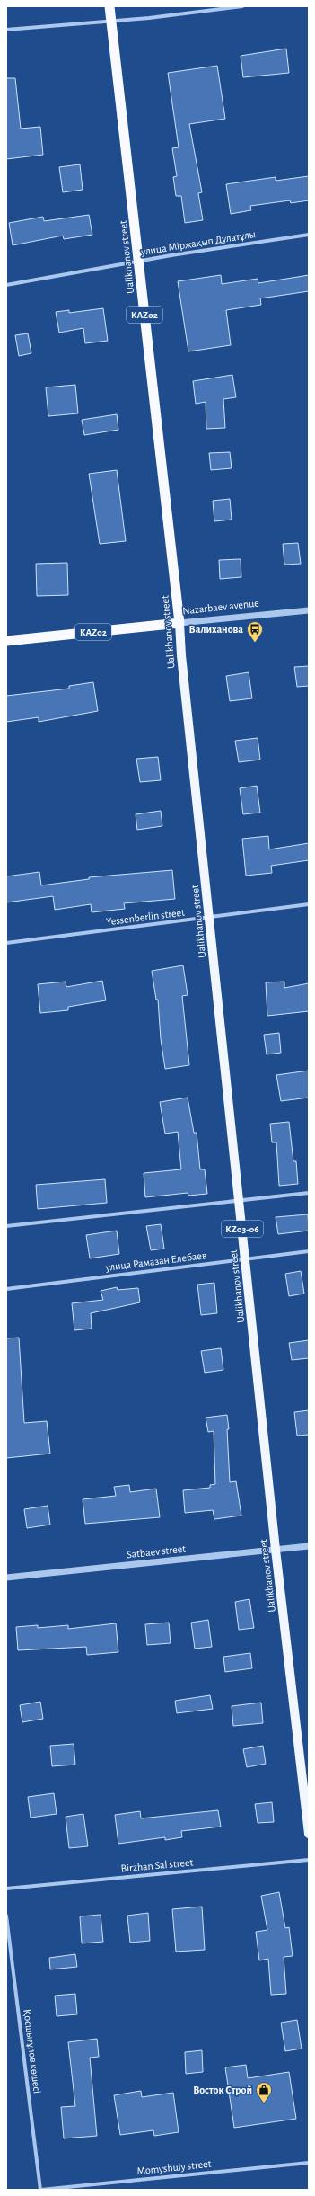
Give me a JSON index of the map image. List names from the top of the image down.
{
  "streets": {
    "highway": ["Ualikhanov street", "KАZ02", "Nazarbaev avenue"],
    "main road": ["KZ03-06"],
    "street": [
      "улица Міржақып Дулатұлы",
      "Yessenberlin street",
      "улица Рамазан Елебаев",
      "Satbaev street",
      "Birzhan Sal street",
      "Қосшығұлов көшесі",
      "Momyshuly street"
    ]
  },
  "crossings": [
    ["улица Міржақып Дулатұлы", "Ualikhanov street"],
    ["Ualikhanov street", "Nazarbaev avenue"],
    ["Ualikhanov street", "Yessenberlin street"],
    ["Ualikhanov street", "улица Рамазан Елебаев"],
    ["Ualikhanov street", "Satbaev street"],
    ["Қосшығұлов көшесі", "Momyshuly street"]
  ],
  "places": {
    "bus stop": ["Валиханова"],
    "shop": ["Восток Строй"]
  }
}
